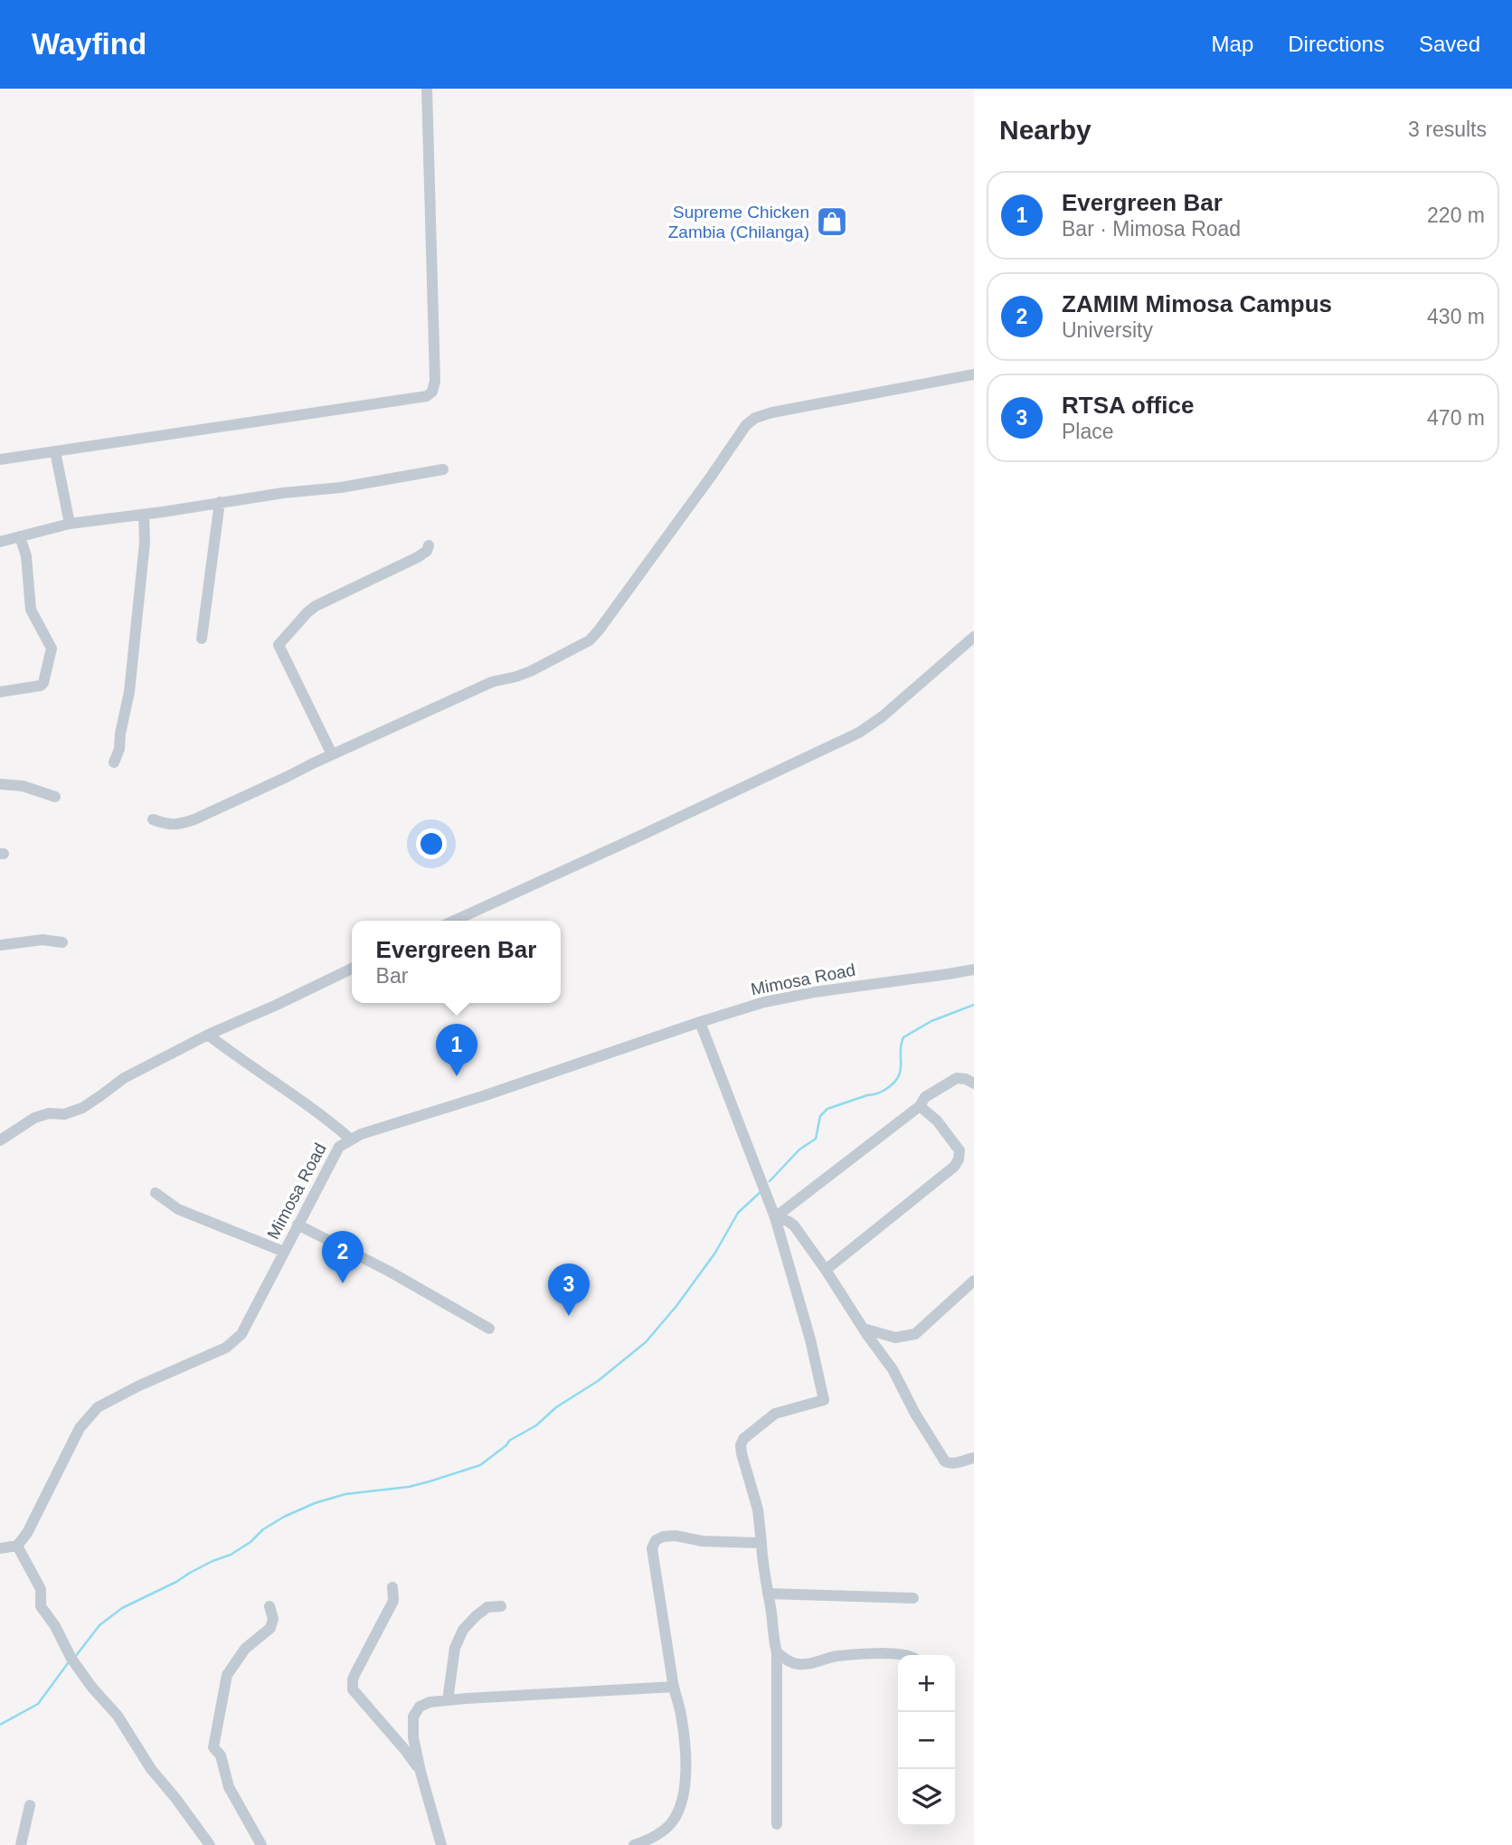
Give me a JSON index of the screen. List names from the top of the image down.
{
  "streets": {
    "street": ["Mimosa Road"]
  },
  "places": {
    "shop": ["Supreme Chicken Zambia (Chilanga)"]
  },
  "page": {
    "header": "Wayfind",
    "nav": ["Map", "Directions", "Saved"],
    "heading": ["Nearby", "3 results"],
    "list": [
      {
        "mark": "1",
        "name": "Evergreen Bar",
        "note": "Bar · Mimosa Road",
        "value": "220 m"
      },
      {
        "mark": "2",
        "name": "ZAMIM Mimosa Campus",
        "note": "University",
        "value": "430 m"
      },
      {
        "mark": "3",
        "name": "RTSA office",
        "note": "Place",
        "value": "470 m"
      }
    ],
    "popup": ["Evergreen Bar", "Bar"],
    "pins": ["1", "2", "3"],
    "map_buttons": ["+", "−"]
  }
}
